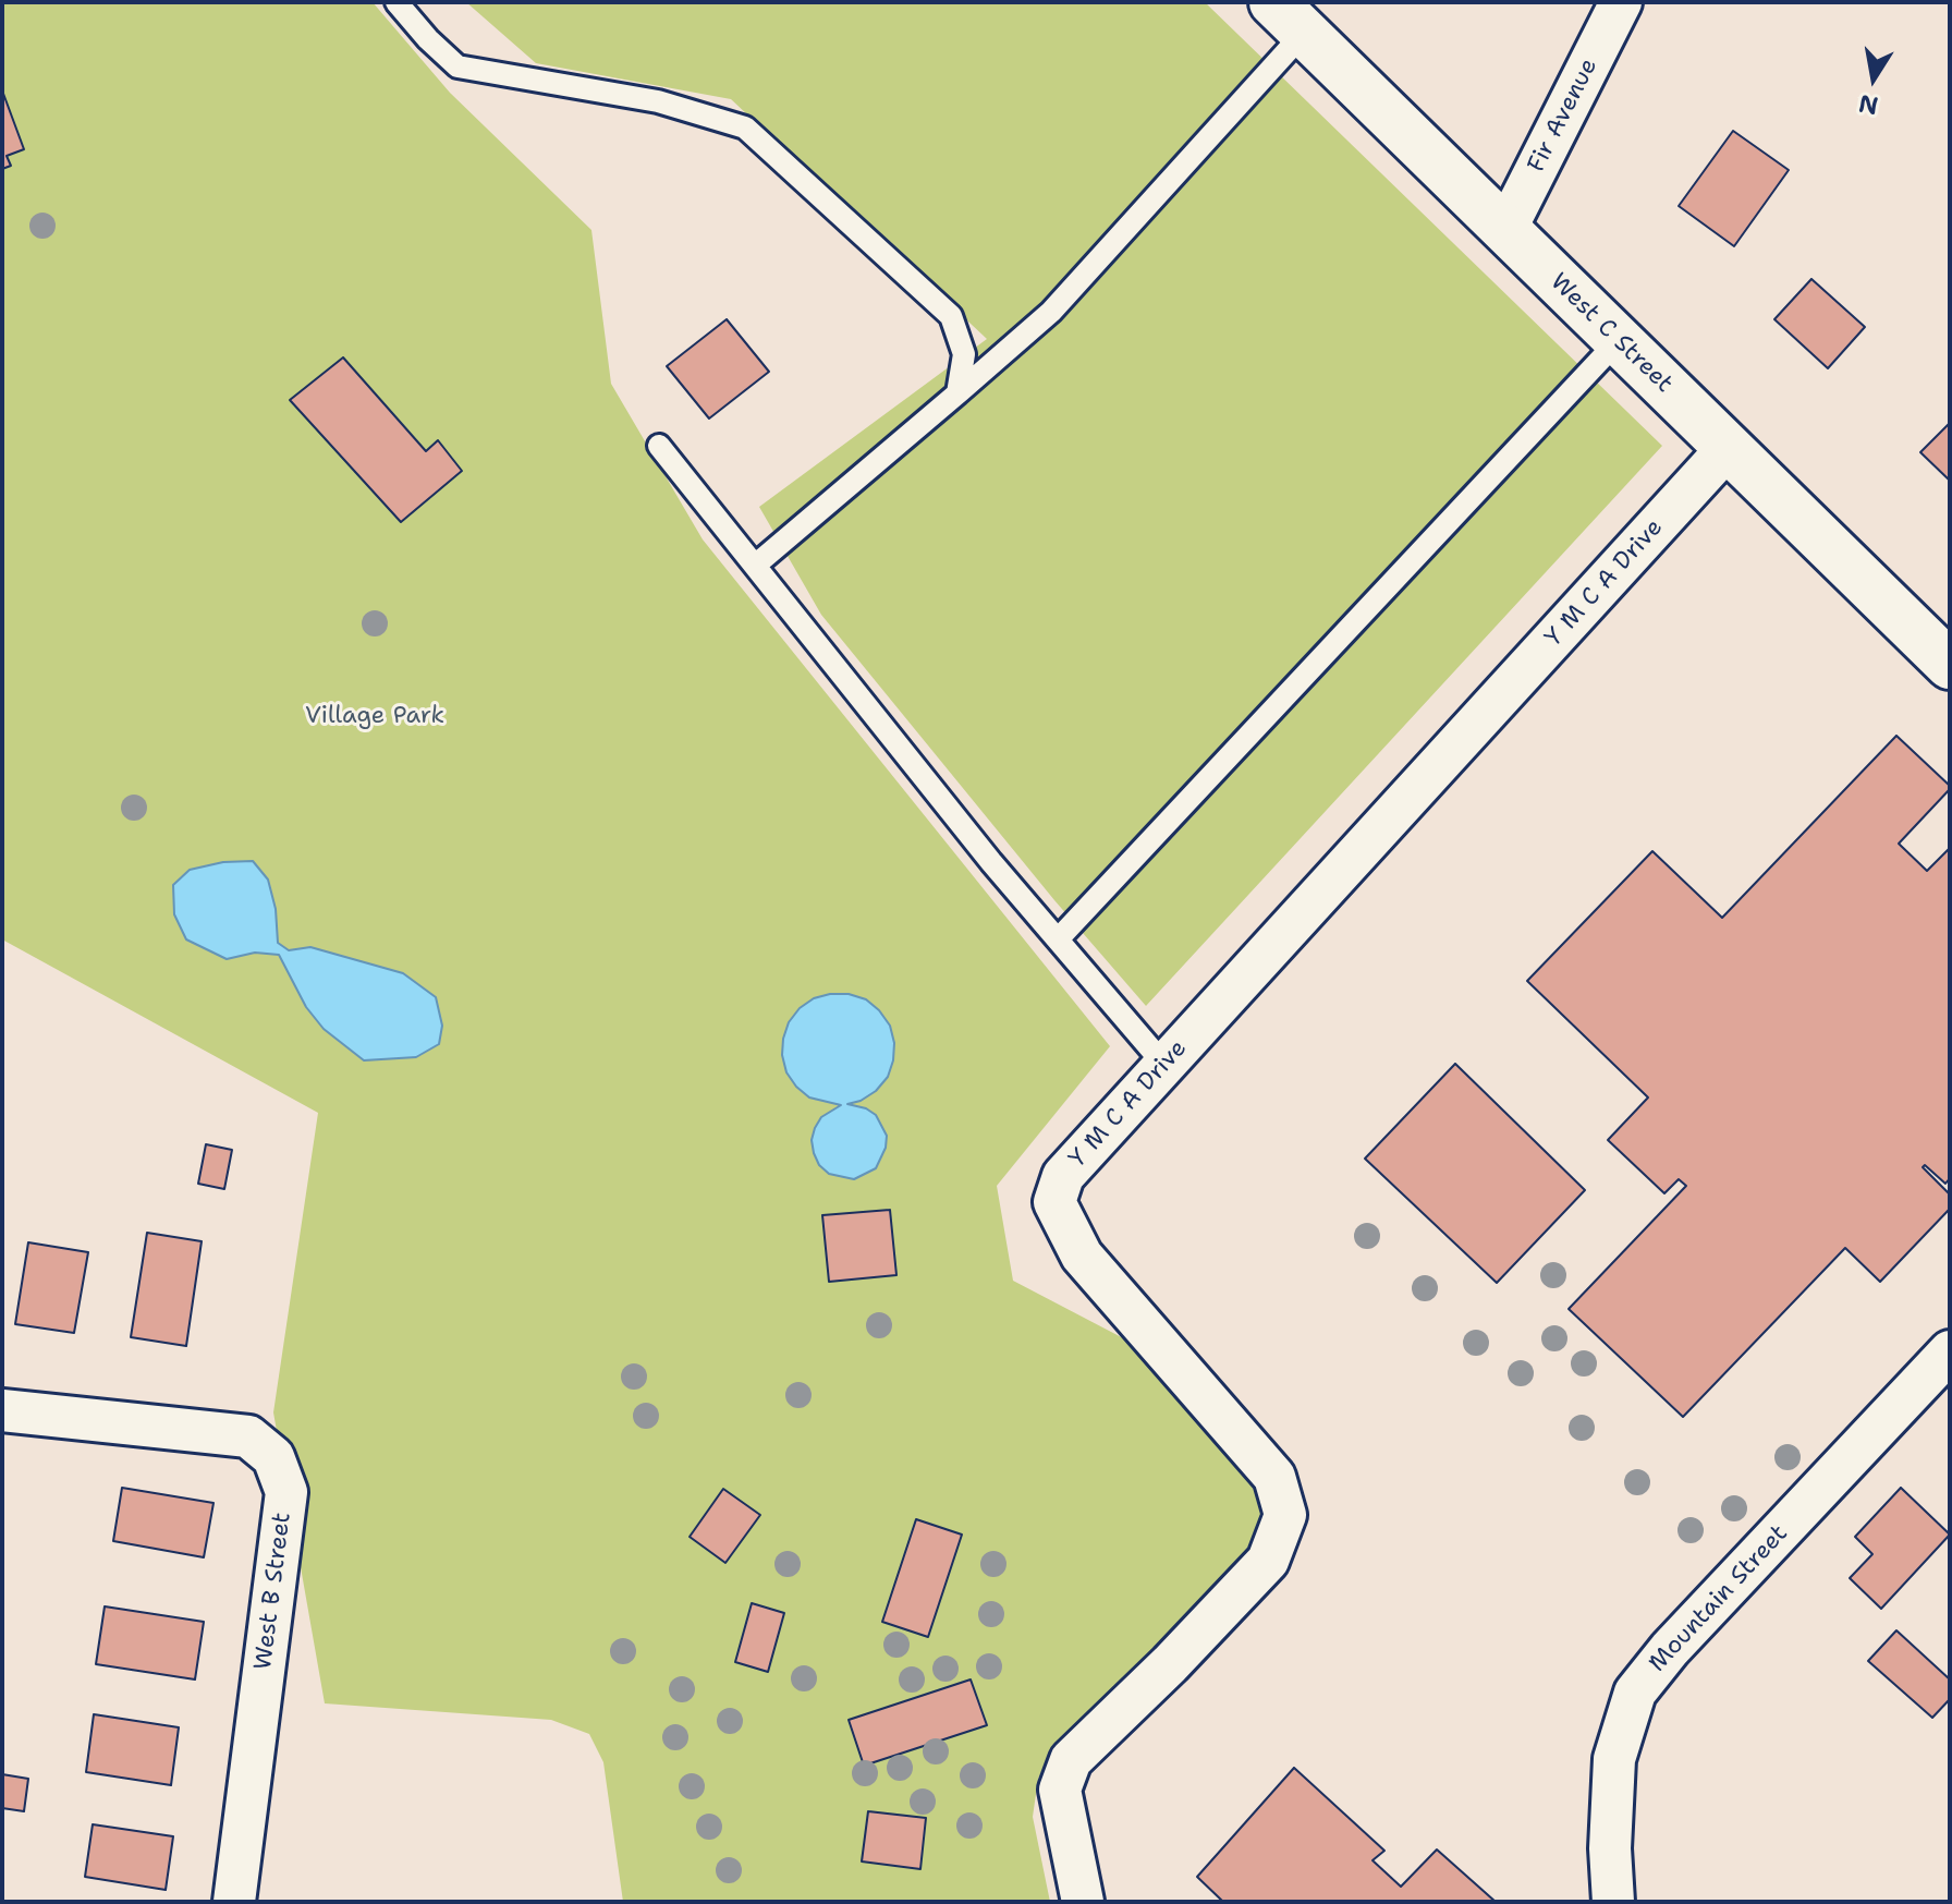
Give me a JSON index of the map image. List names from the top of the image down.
{
  "streets": {
    "main road": ["West C Street"],
    "street": [
      "Fir Avenue",
      "Y M C A Drive",
      "West B Street",
      "Mountain Street"
    ]
  },
  "crossings": [
    ["Fir Avenue", "West C Street"],
    ["West C Street", "Y M C A Drive"]
  ],
  "parks": ["Village Park"],
  "north": "bottom"
}
